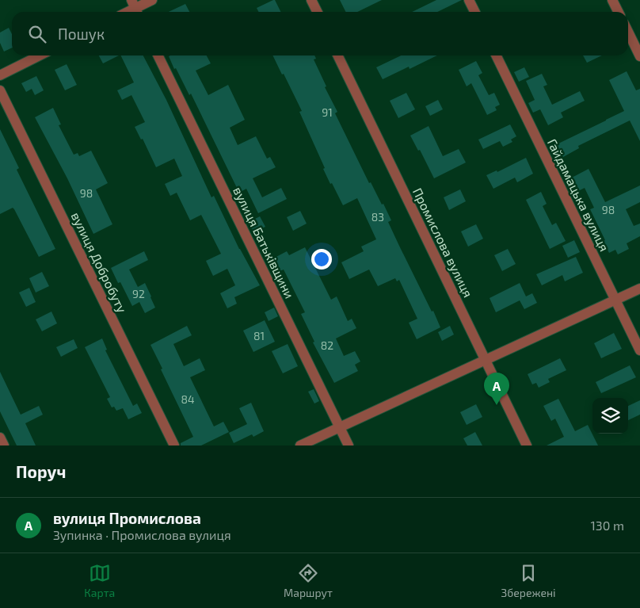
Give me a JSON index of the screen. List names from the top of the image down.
{
  "streets": {
    "street": [
      "Гайдамацька вулиця",
      "вулиця Батьківщини",
      "Промислова вулиця",
      "вулиця Добробуту"
    ]
  },
  "house_numbers": [
    "91",
    "98",
    "98",
    "83",
    "92",
    "81",
    "82",
    "84"
  ],
  "page": {
    "search": "Пошук",
    "pins": "A",
    "heading": "Поруч",
    "list": [
      {
        "mark": "A",
        "name": "вулиця Промислова",
        "note": "Зупинка · Промислова вулиця",
        "value": "130 m"
      }
    ],
    "nav": ["Карта", "Маршрут", "Збережені"]
  }
}
